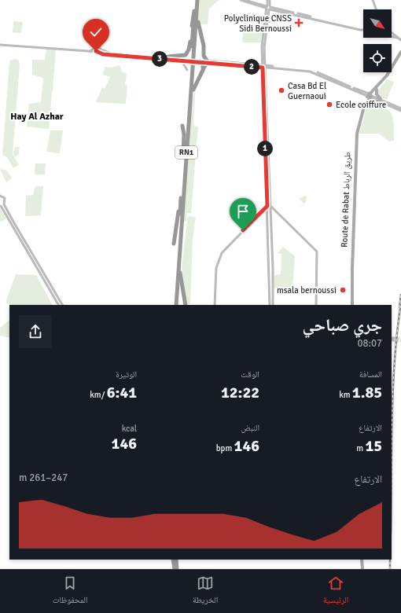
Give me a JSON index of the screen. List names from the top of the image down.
{
  "streets": {
    "highway": ["RN1"],
    "main road": ["Route de Rabat طريق الرباط"]
  },
  "districts": ["Hay Al Azhar"],
  "places": {
    "health": ["Polyclinique ِCNSS Sidi Bernoussi"],
    "other": ["Casa Bd El Guernaoui", "Ecole coiffure", "msala bernoussi"]
  },
  "north": "bottom right",
  "page": {
    "pins": ["3", "2", "1"],
    "heading": ["جري صباحي", "08:07"],
    "stats": [
      ["المسافة", "1.85 km"],
      ["الوقت", "12:22"],
      ["الوتيرة", "6:41 /km"],
      ["الارتفاع", "15 m"],
      ["النبض", "146 bpm"],
      ["kcal", "146"]
    ],
    "chart": ["الارتفاع", "247–261 m"],
    "tabs": ["الرئيسية", "الخريطة", "المحفوظات"]
  }
}
